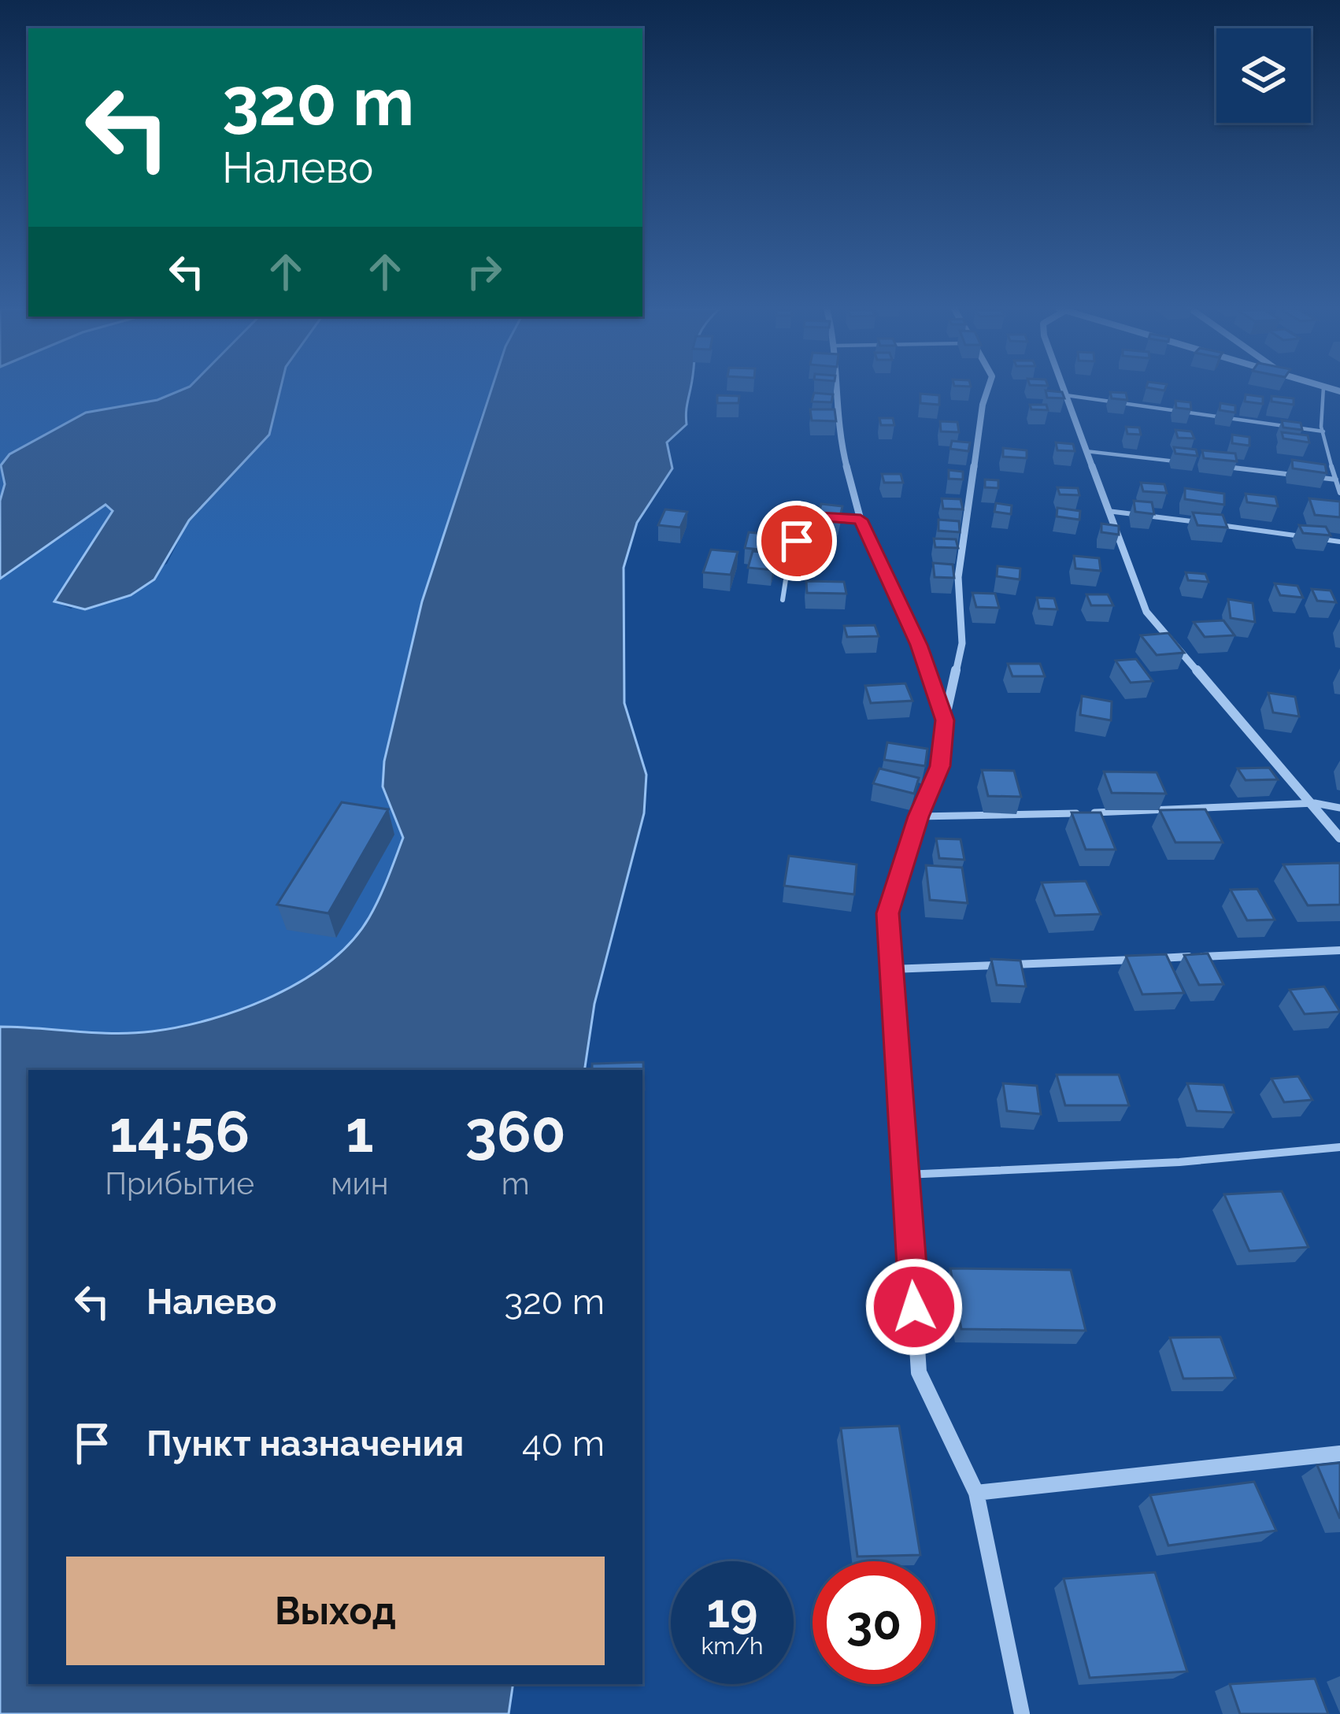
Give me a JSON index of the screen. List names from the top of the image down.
{
  "page": {
    "turn": ["320 m", "Налево"],
    "eta": [
      "14:56",
      "Прибытие",
      "1",
      "мин",
      "360",
      "m"
    ],
    "list": [
      {
        "name": "Налево",
        "value": "320 m"
      },
      {
        "name": "Пункт назначения",
        "value": "40 m"
      }
    ],
    "buttons": "Выход",
    "speed": "19 km/h",
    "limit": "30"
  }
}
